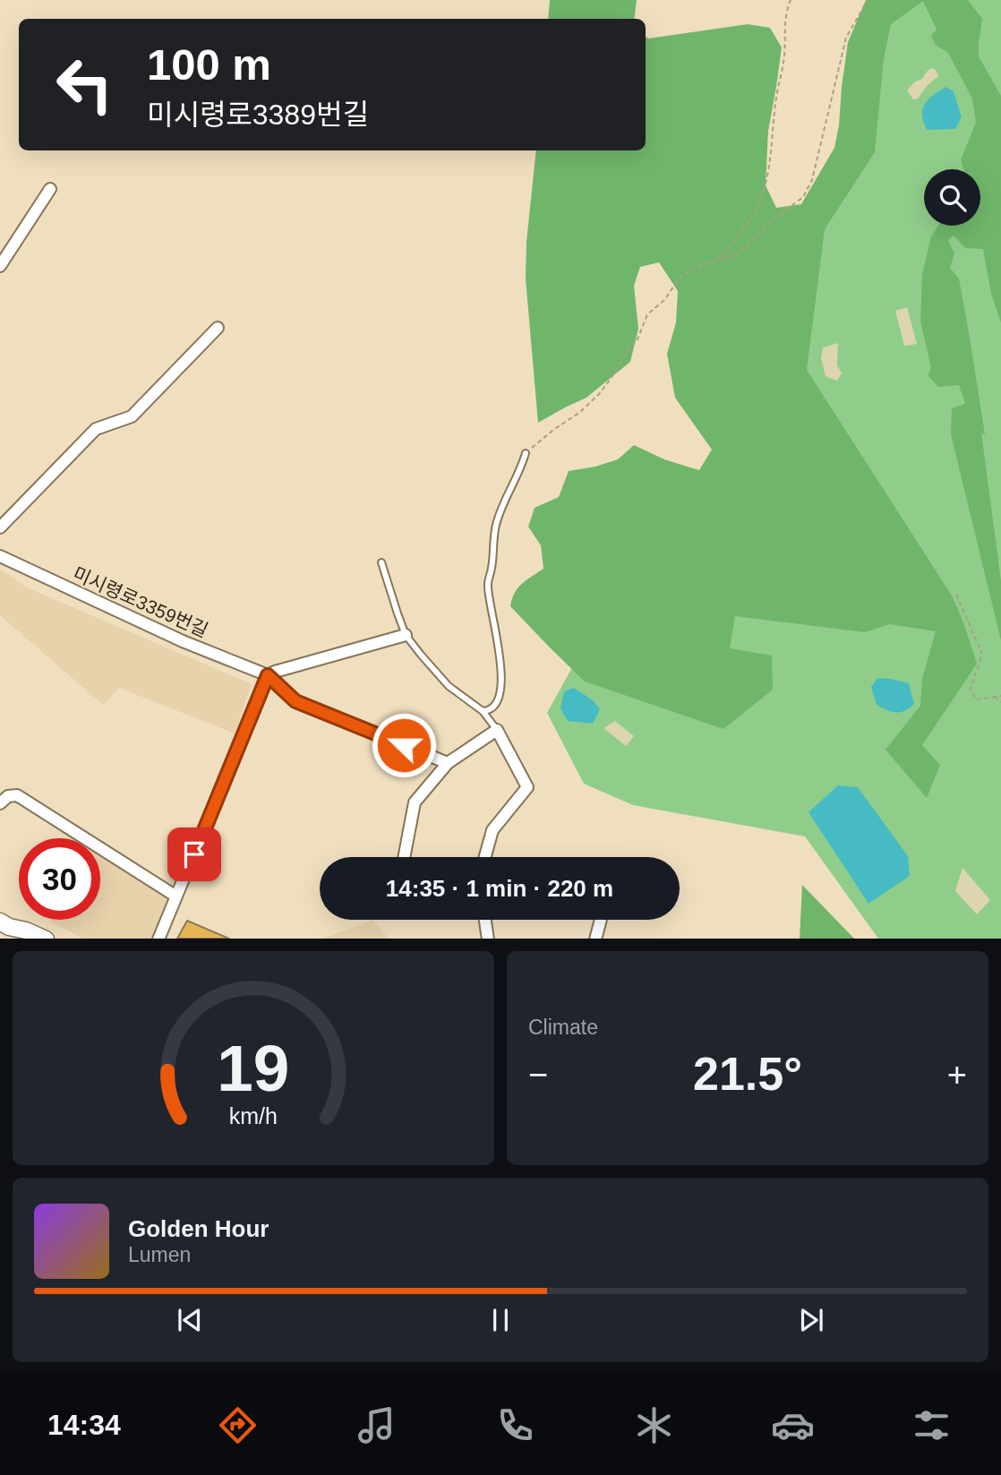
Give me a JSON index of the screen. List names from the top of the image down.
{
  "streets": {
    "street": ["미시령로3359번길"]
  },
  "page": {
    "turn": ["100 m", "미시령로3389번길"],
    "limit": "30",
    "trip": "14:35 · 1 min · 220 m",
    "tile": "Climate",
    "heat": ["−", "21.5°", "+"],
    "song": ["Golden Hour", "Lumen"],
    "tabs": "14:34",
    "gauge": ["19", "km/h"]
  }
}
